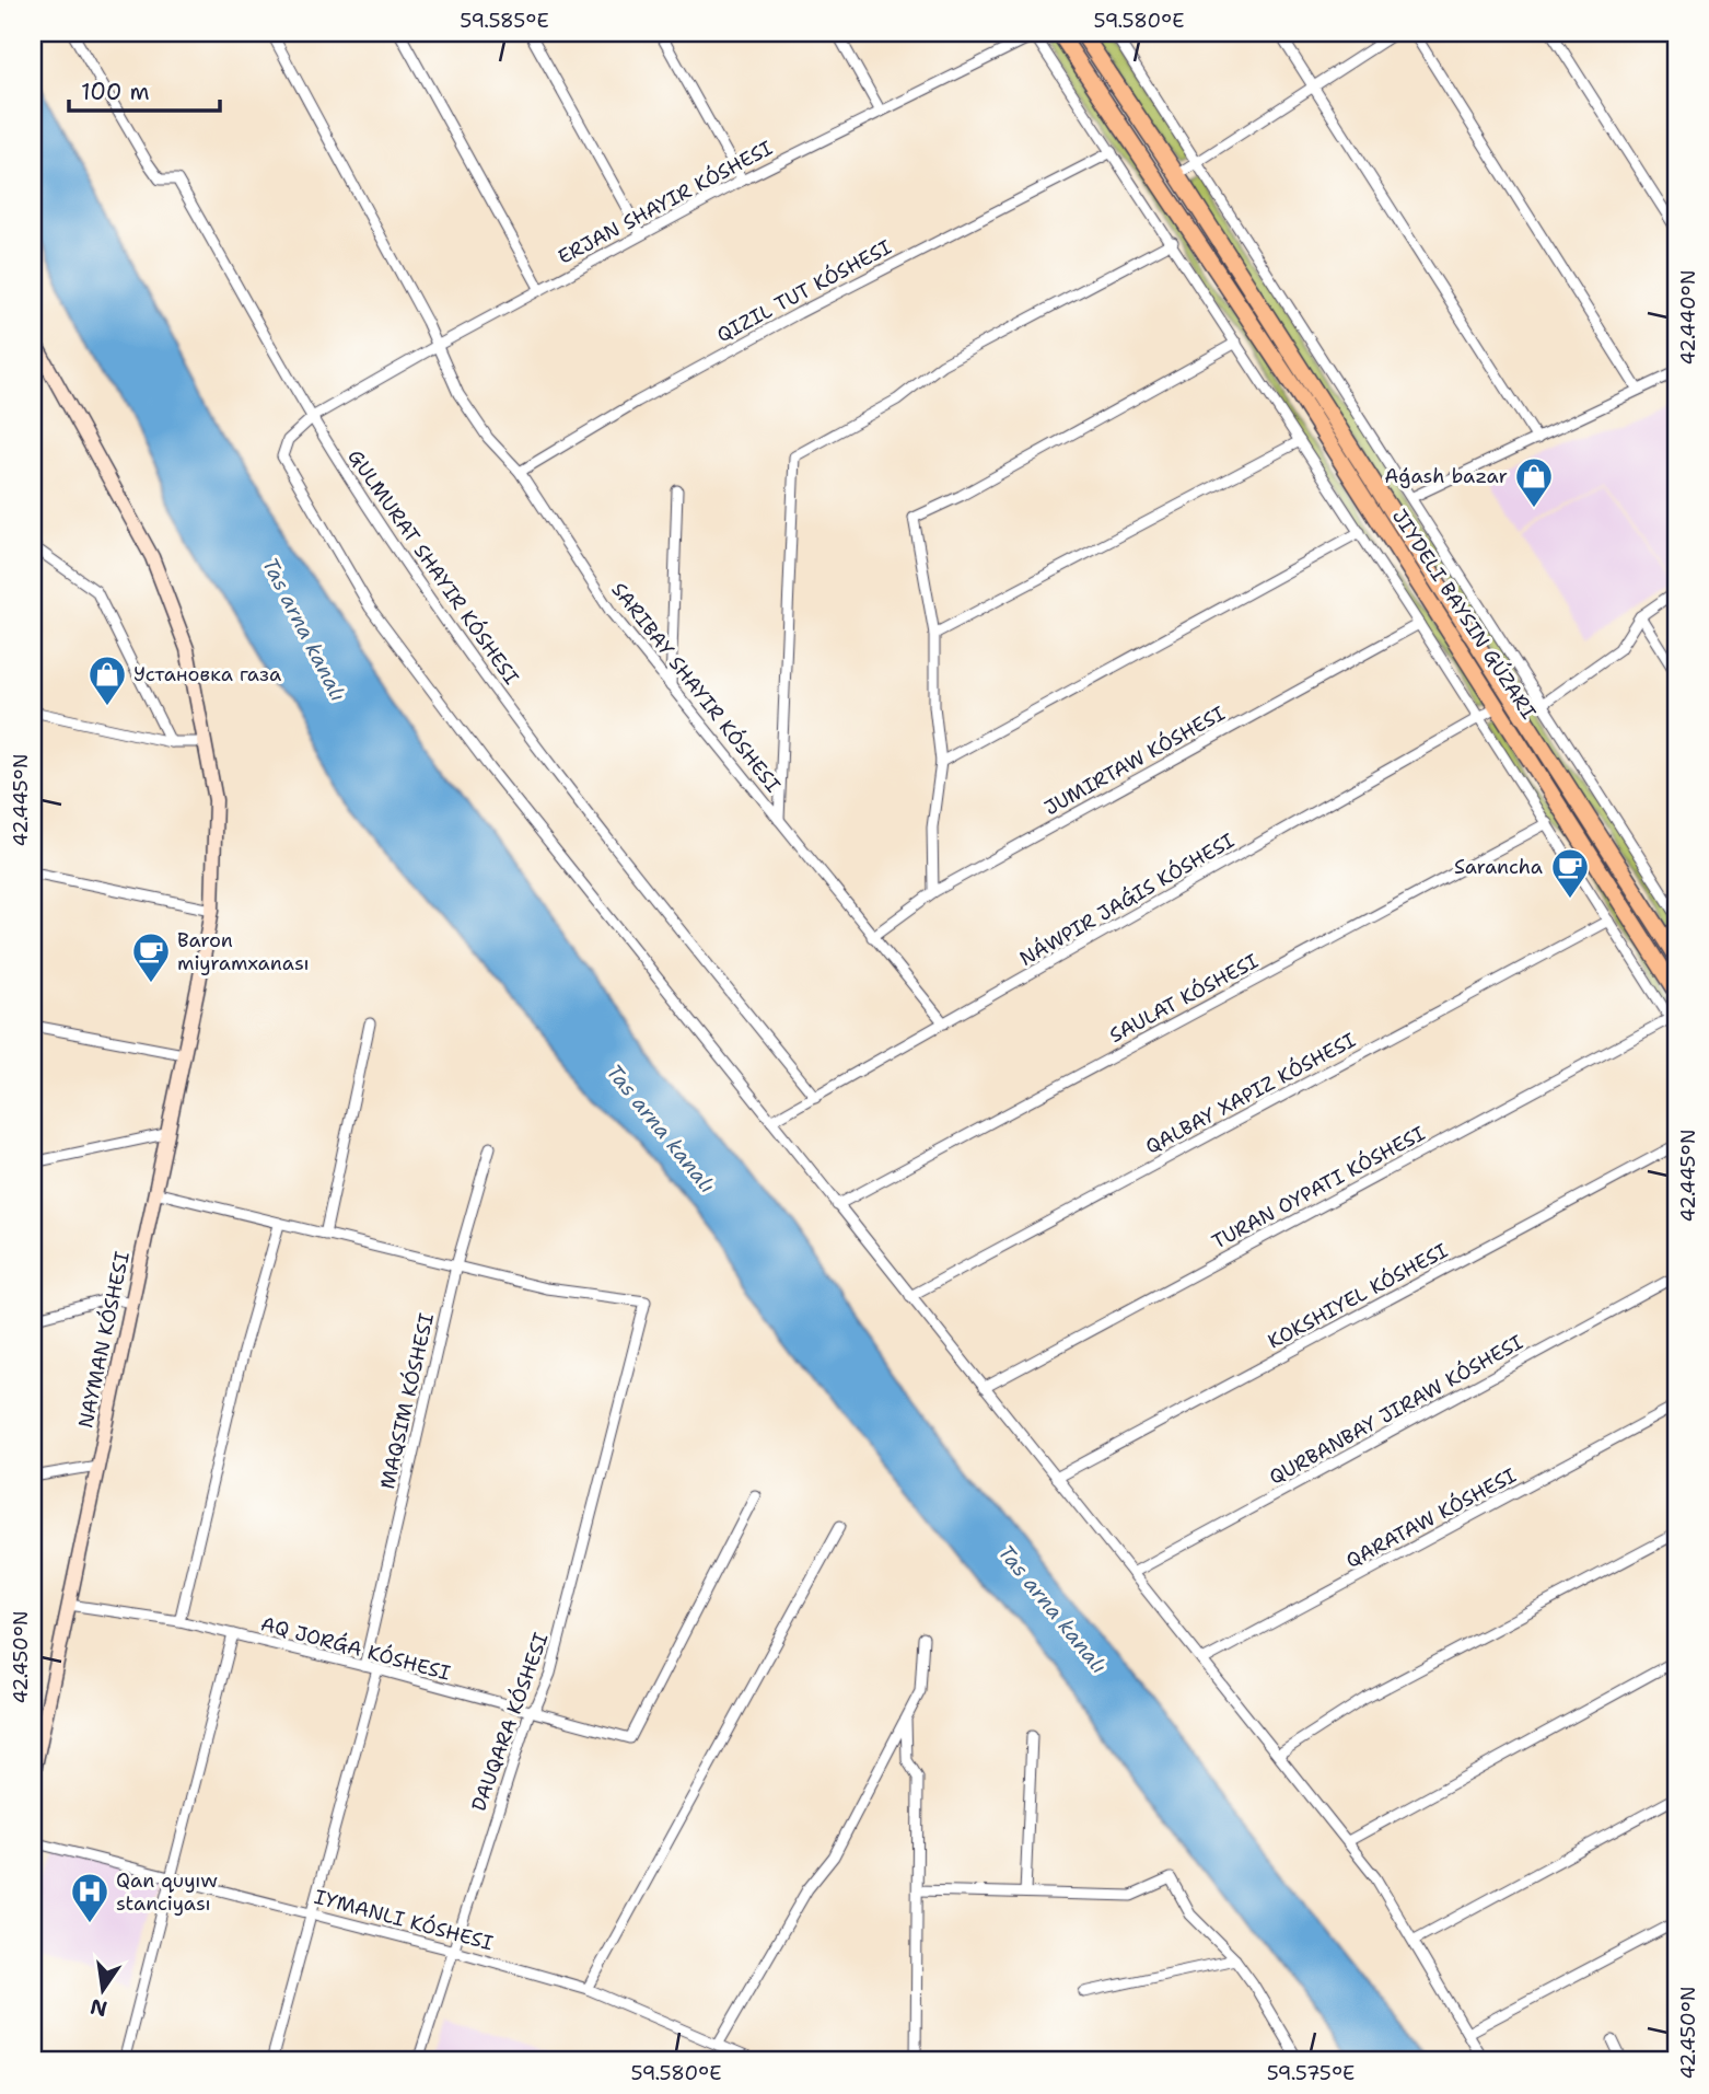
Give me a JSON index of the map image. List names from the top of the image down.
{
  "streets": {
    "main road": ["NAYMAN KÓSHESI"],
    "street": [
      "SAULAT KÓSHESI",
      "KOKSHIYEL KÓSHESI",
      "QARATAW KÓSHESI",
      "AQ JORǴA KÓSHESI",
      "DAUQARA KÓSHESI"
    ]
  },
  "crossings": [
    ["NAYMAN KÓSHESI", "AQ JORǴA KÓSHESI"],
    ["AQ JORǴA KÓSHESI", "DAUQARA KÓSHESI"]
  ],
  "water": ["Tas arna kanalı"],
  "places": {
    "shop": ["Aǵash bazar", "Установка газа"],
    "cafe": ["Sarancha", "Baron miyramxanası"],
    "hospital": ["Qan quyıw stanciyası"]
  },
  "scale_bar": "100 m",
  "north": "bottom",
  "coordinates": [
    "59.585°E",
    "59.580°E",
    "42.440°N",
    "42.445°N",
    "42.450°N",
    "59.575°E"
  ]
}
